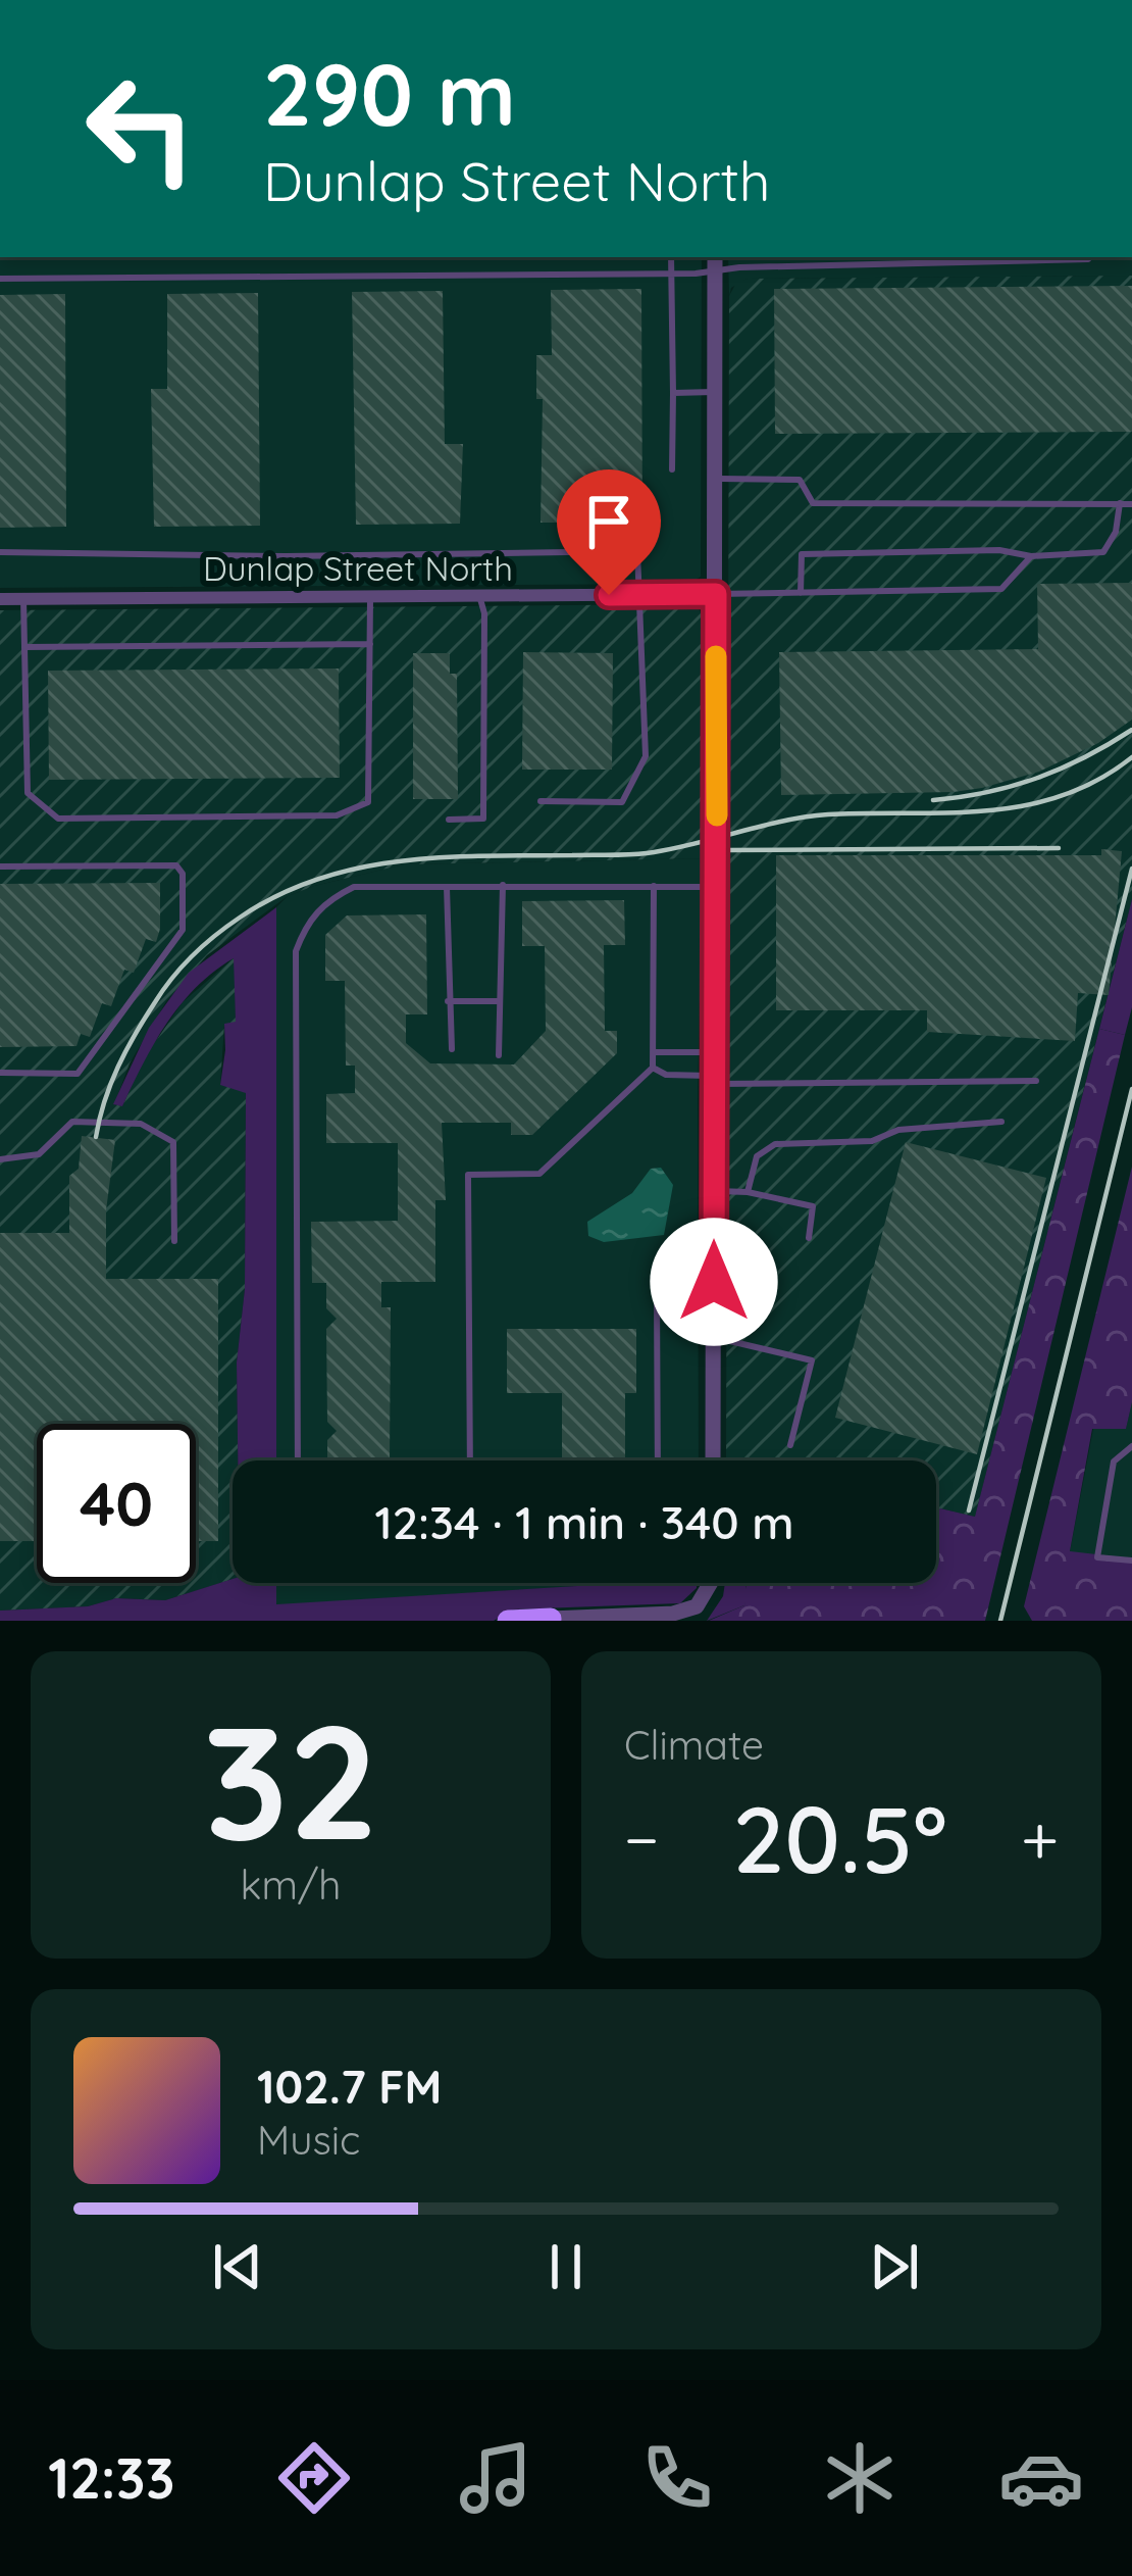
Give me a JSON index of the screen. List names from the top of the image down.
{
  "streets": {
    "street": ["Dunlap Street North"]
  },
  "page": {
    "turn": ["290 m", "Dunlap Street North"],
    "limit": "40",
    "trip": "12:34 · 1 min · 340 m",
    "tile": [
      ["32", "km/h"],
      "Climate"
    ],
    "heat": ["−", "20.5°", "+"],
    "song": ["102.7 FM", "Music"],
    "tabs": "12:33"
  }
}
